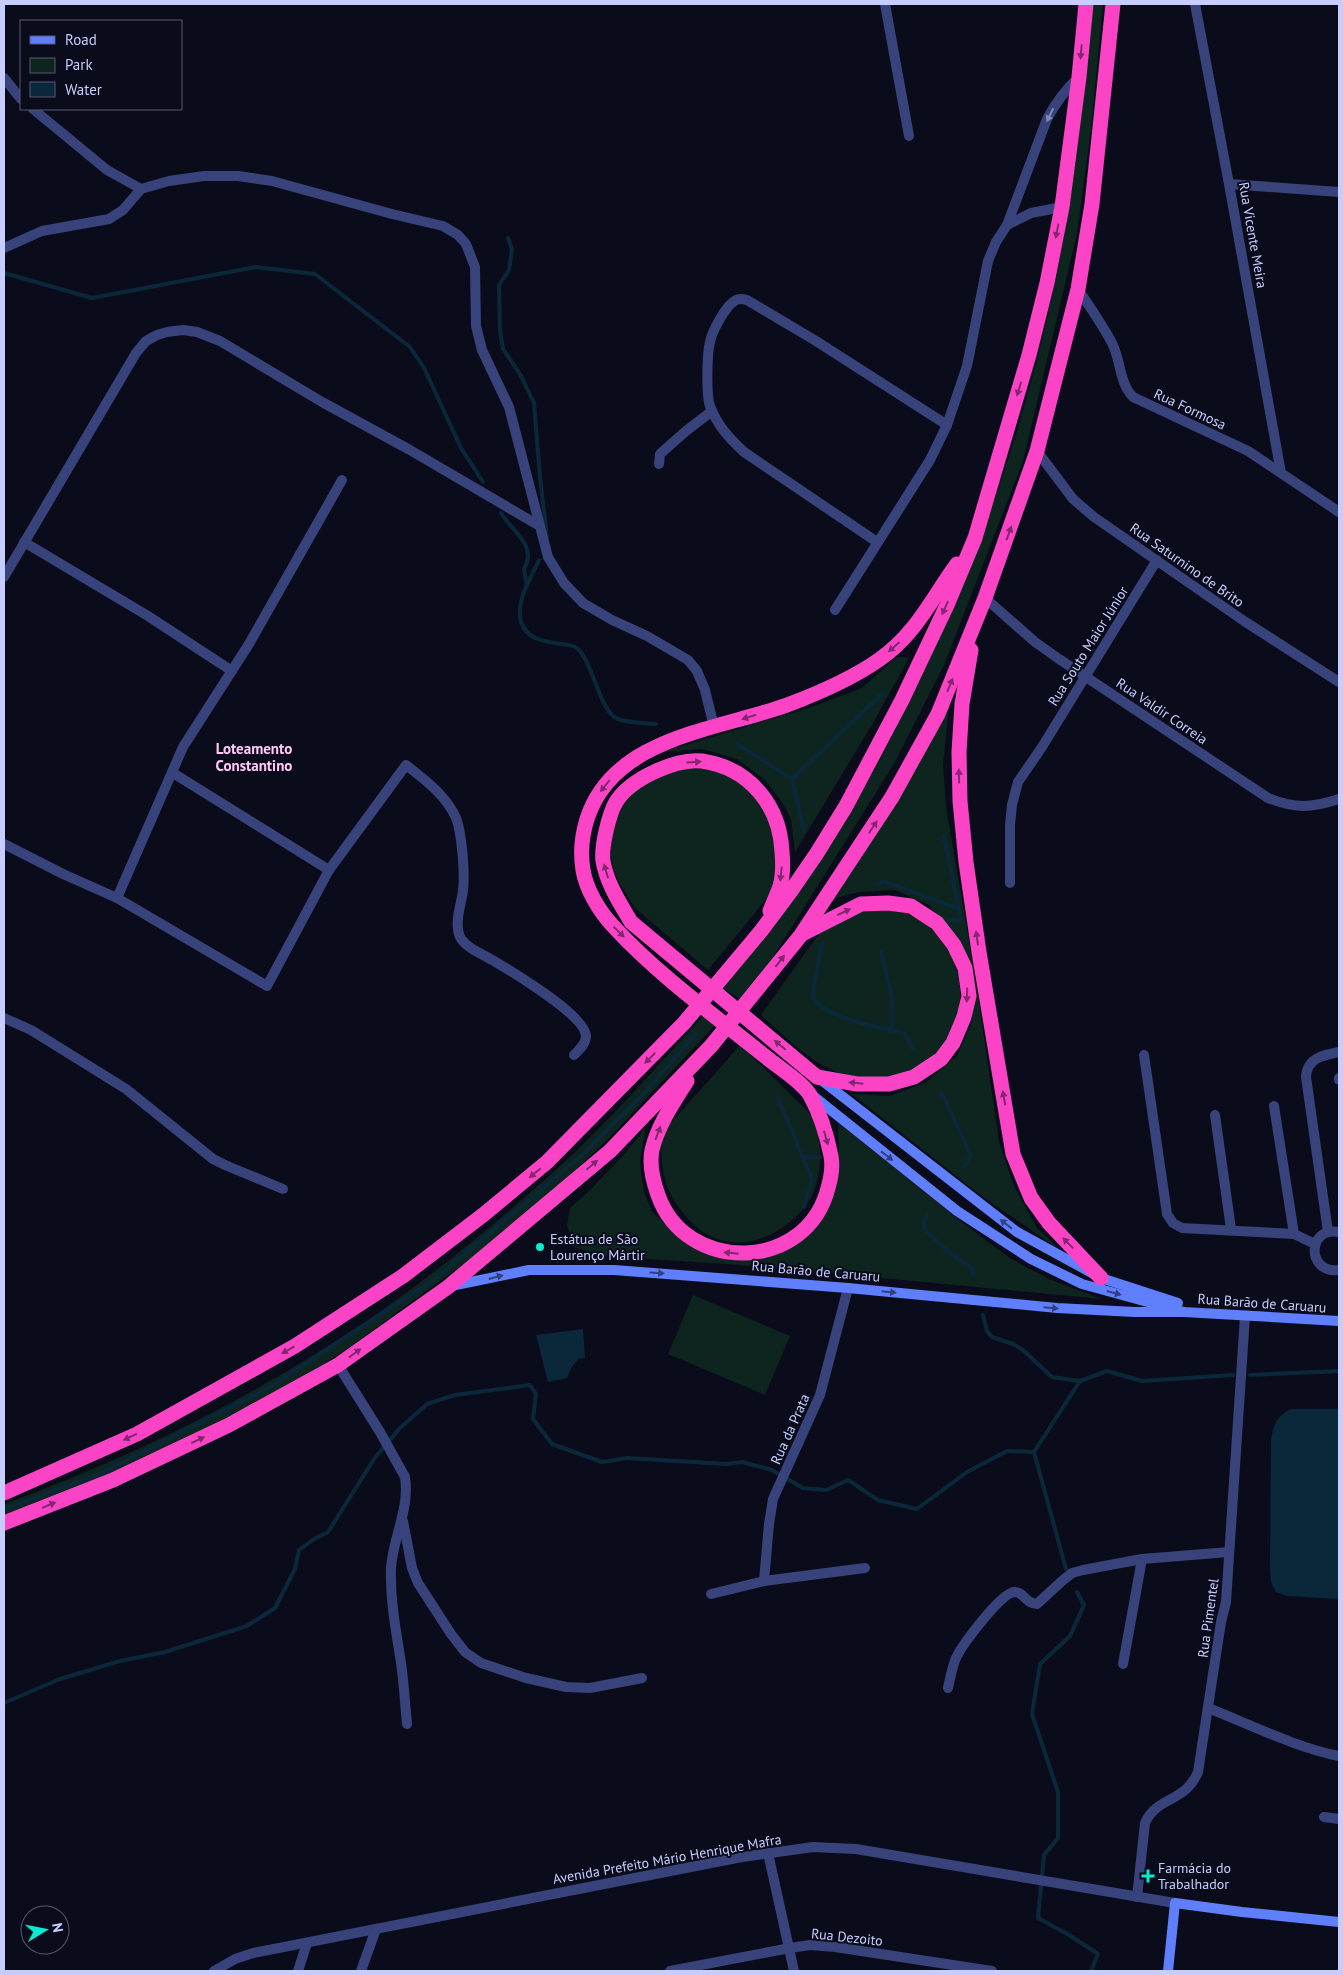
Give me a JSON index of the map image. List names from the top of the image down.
{
  "streets": {
    "street": [
      "Rua Vicente Meira",
      "Rua Formosa",
      "Rua Saturnino de Brito",
      "Rua Souto Maior Júnior",
      "Rua Valdir Correia",
      "Rua Barão de Caruaru",
      "Rua da Prata",
      "Rua Pimentel",
      "Avenida Prefeito Mário Henrique Mafra",
      "Rua Dezoito"
    ]
  },
  "crossings": [
    ["Rua Vicente Meira", "Rua Formosa"],
    ["Rua Saturnino de Brito", "Rua Souto Maior Júnior"],
    ["Rua Souto Maior Júnior", "Rua Valdir Correia"],
    ["Rua Barão de Caruaru", "Rua da Prata"],
    ["Rua Barão de Caruaru", "Rua Pimentel"],
    ["Rua Pimentel", "Avenida Prefeito Mário Henrique Mafra"]
  ],
  "districts": ["Loteamento Constantino"],
  "places": {
    "other": ["Estátua de São Lourenço Mártir"],
    "health": ["Farmácia do Trabalhador"]
  },
  "legend": ["Road", "Park", "Water"],
  "north": "right"
}
